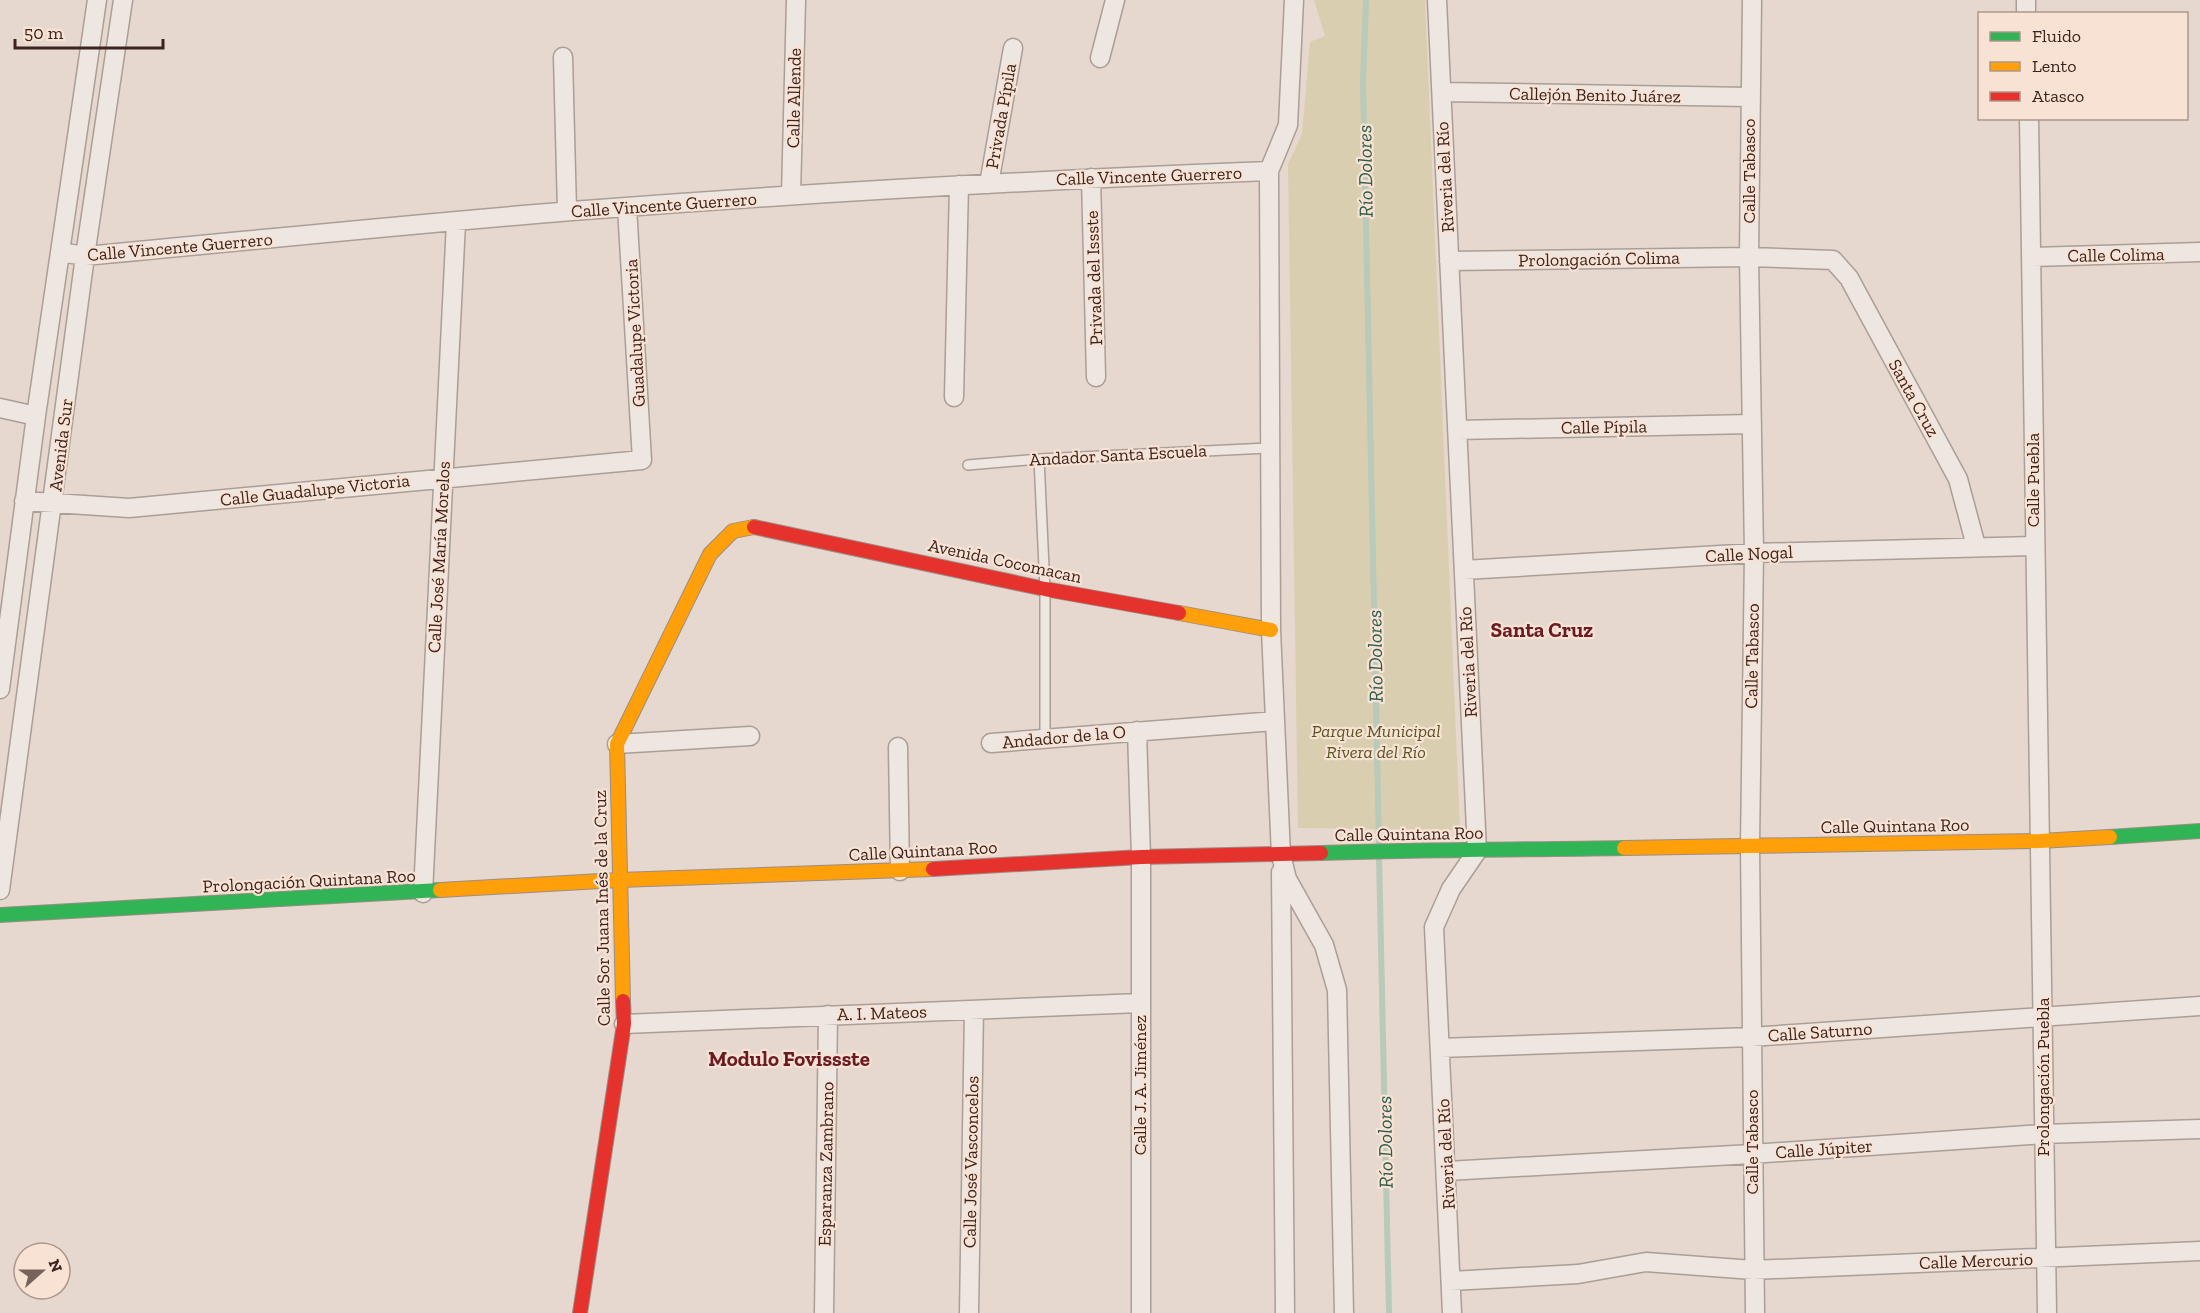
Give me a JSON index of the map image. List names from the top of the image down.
{
  "streets": {
    "street": [
      "Callejón Benito Juárez",
      "Calle Allende",
      "Privada Pípila",
      "Calle Tabasco",
      "Calle Vincente Guerrero",
      "Riveria del Río",
      "Calle Colima",
      "Prolongación Colima",
      "Privada del Issste",
      "Guadalupe Victoria",
      "Santa Cruz",
      "Calle Pípila",
      "Avenida Sur",
      "Calle Puebla",
      "Calle Guadalupe Victoria",
      "Calle Nogal",
      "Calle José María Morelos",
      "Avenida Cocomacan",
      "Andador de la O",
      "Calle Quintana Roo",
      "Prolongación Quintana Roo",
      "Calle Sor Juana Inés de la Cruz",
      "A. I. Mateos",
      "Calle Saturno",
      "Prolongación Puebla",
      "Calle J. A. Jiménez",
      "Calle Júpiter",
      "Calle José Vasconcelos",
      "Esparanza Zambrano",
      "Calle Mercurio"
    ],
    "lane": ["Andador Santa Escuela"]
  },
  "crossings": [
    ["Callejón Benito Juárez", "Calle Tabasco"],
    ["Callejón Benito Juárez", "Riveria del Río"],
    ["Calle Allende", "Calle Vincente Guerrero"],
    ["Privada Pípila", "Calle Vincente Guerrero"],
    ["Calle Tabasco", "Prolongación Colima"],
    ["Calle Tabasco", "Calle Pípila"],
    ["Calle Tabasco", "Calle Nogal"],
    ["Calle Tabasco", "Calle Quintana Roo"],
    ["Calle Tabasco", "Calle Saturno"],
    ["Calle Tabasco", "Calle Júpiter"],
    ["Calle Tabasco", "Calle Mercurio"],
    ["Calle Vincente Guerrero", "Privada del Issste"],
    ["Calle Vincente Guerrero", "Guadalupe Victoria"],
    ["Calle Vincente Guerrero", "Avenida Sur"],
    ["Calle Vincente Guerrero", "Calle José María Morelos"],
    ["Riveria del Río", "Prolongación Colima"],
    ["Riveria del Río", "Calle Pípila"],
    ["Riveria del Río", "Calle Nogal"],
    ["Riveria del Río", "Calle Quintana Roo"],
    ["Riveria del Río", "Calle Saturno"],
    ["Riveria del Río", "Calle Júpiter"],
    ["Riveria del Río", "Calle Mercurio"],
    ["Calle Colima", "Calle Puebla"],
    ["Prolongación Colima", "Santa Cruz"],
    ["Guadalupe Victoria", "Calle Guadalupe Victoria"],
    ["Santa Cruz", "Calle Nogal"],
    ["Avenida Sur", "Calle Guadalupe Victoria"],
    ["Calle Puebla", "Calle Nogal"],
    ["Calle Puebla", "Calle Quintana Roo"],
    ["Calle Puebla", "Prolongación Puebla"],
    ["Calle Guadalupe Victoria", "Calle José María Morelos"],
    ["Calle José María Morelos", "Prolongación Quintana Roo"],
    ["Avenida Cocomacan", "Calle Sor Juana Inés de la Cruz"],
    ["Andador de la O", "Calle J. A. Jiménez"],
    ["Calle Quintana Roo", "Prolongación Quintana Roo"],
    ["Calle Quintana Roo", "Calle Sor Juana Inés de la Cruz"],
    ["Calle Quintana Roo", "Prolongación Puebla"],
    ["Calle Quintana Roo", "Calle J. A. Jiménez"],
    ["Prolongación Quintana Roo", "Calle Sor Juana Inés de la Cruz"],
    ["Calle Sor Juana Inés de la Cruz", "A. I. Mateos"],
    ["A. I. Mateos", "Calle J. A. Jiménez"],
    ["A. I. Mateos", "Calle José Vasconcelos"],
    ["A. I. Mateos", "Esparanza Zambrano"],
    ["Calle Saturno", "Prolongación Puebla"],
    ["Prolongación Puebla", "Calle Júpiter"],
    ["Prolongación Puebla", "Calle Mercurio"]
  ],
  "districts": ["Santa Cruz", "Modulo Fovissste"],
  "water": ["Río Dolores"],
  "parks": ["Parque Municipal Rivera del Río"],
  "legend": ["Fluido", "Lento", "Atasco"],
  "scale_bar": "50 m",
  "north": "right"
}
